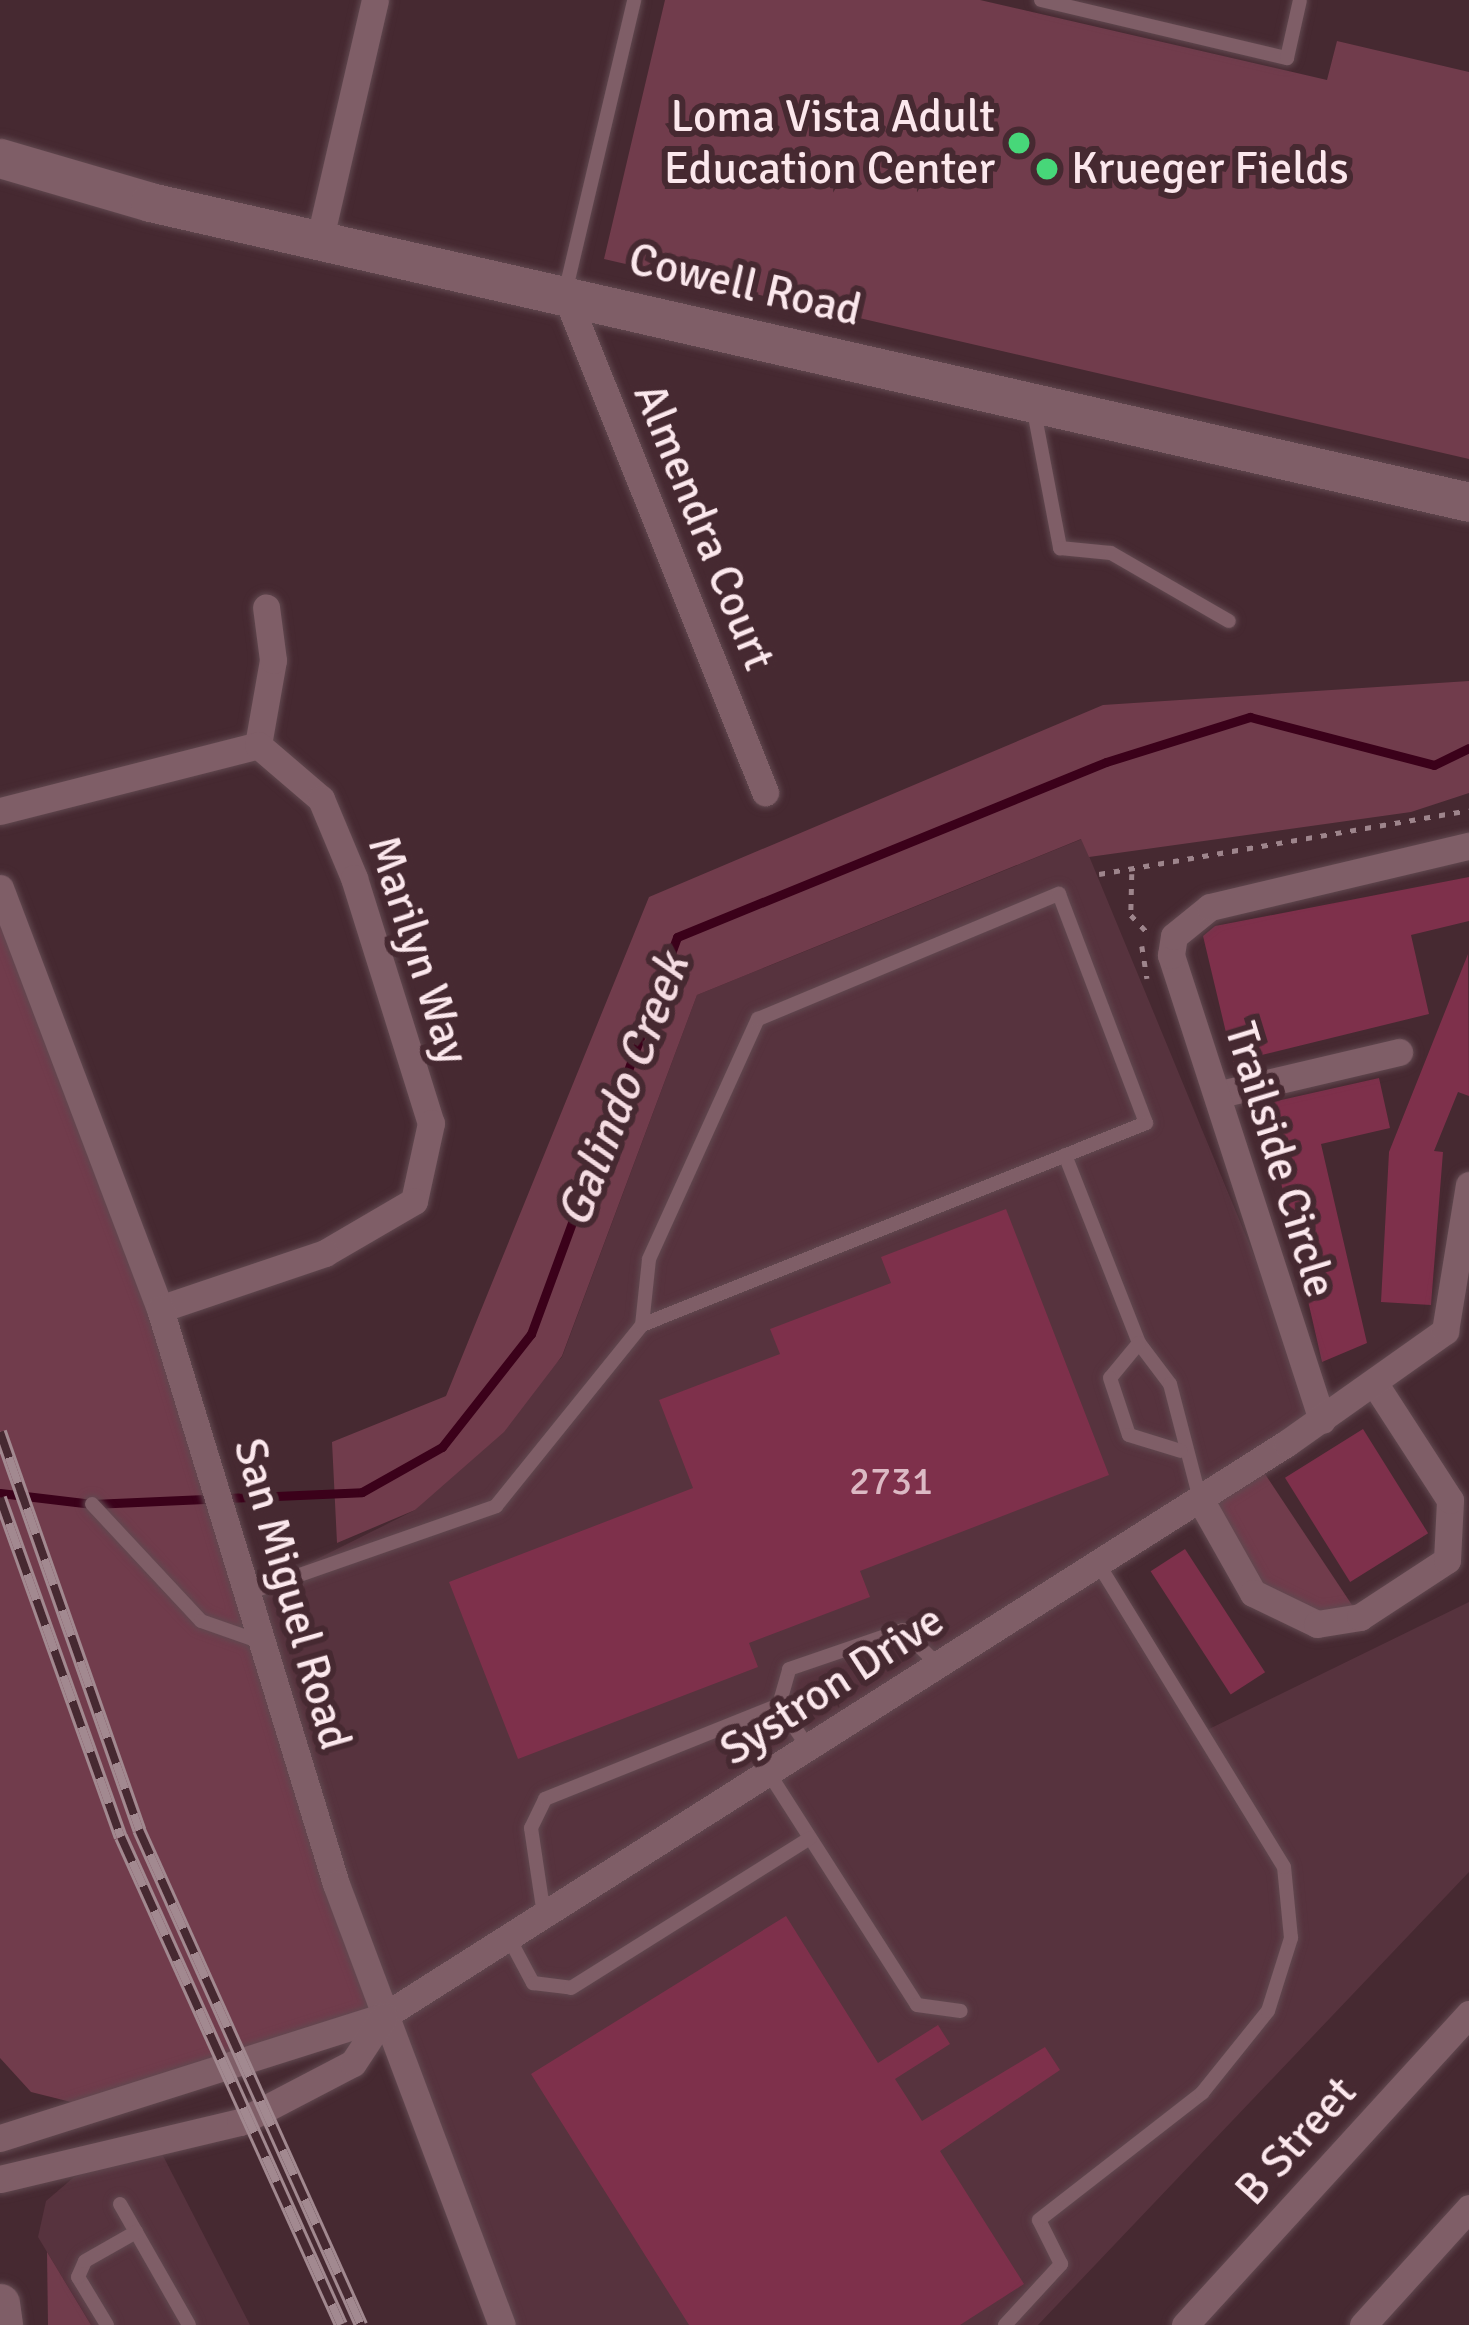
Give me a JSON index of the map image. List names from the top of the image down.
{
  "streets": {
    "street": [
      "Cowell Road",
      "Almendra Court",
      "Marilyn Way",
      "Trailside Circle",
      "San Miguel Road",
      "Systron Drive",
      "B Street"
    ]
  },
  "crossings": [
    ["Cowell Road", "Almendra Court"],
    ["Marilyn Way", "San Miguel Road"],
    ["Trailside Circle", "Systron Drive"],
    ["San Miguel Road", "Systron Drive"]
  ],
  "water": ["Galindo Creek"],
  "places": ["Loma Vista Adult Education Center", "Krueger Fields"],
  "house_numbers": ["2731"]
}
